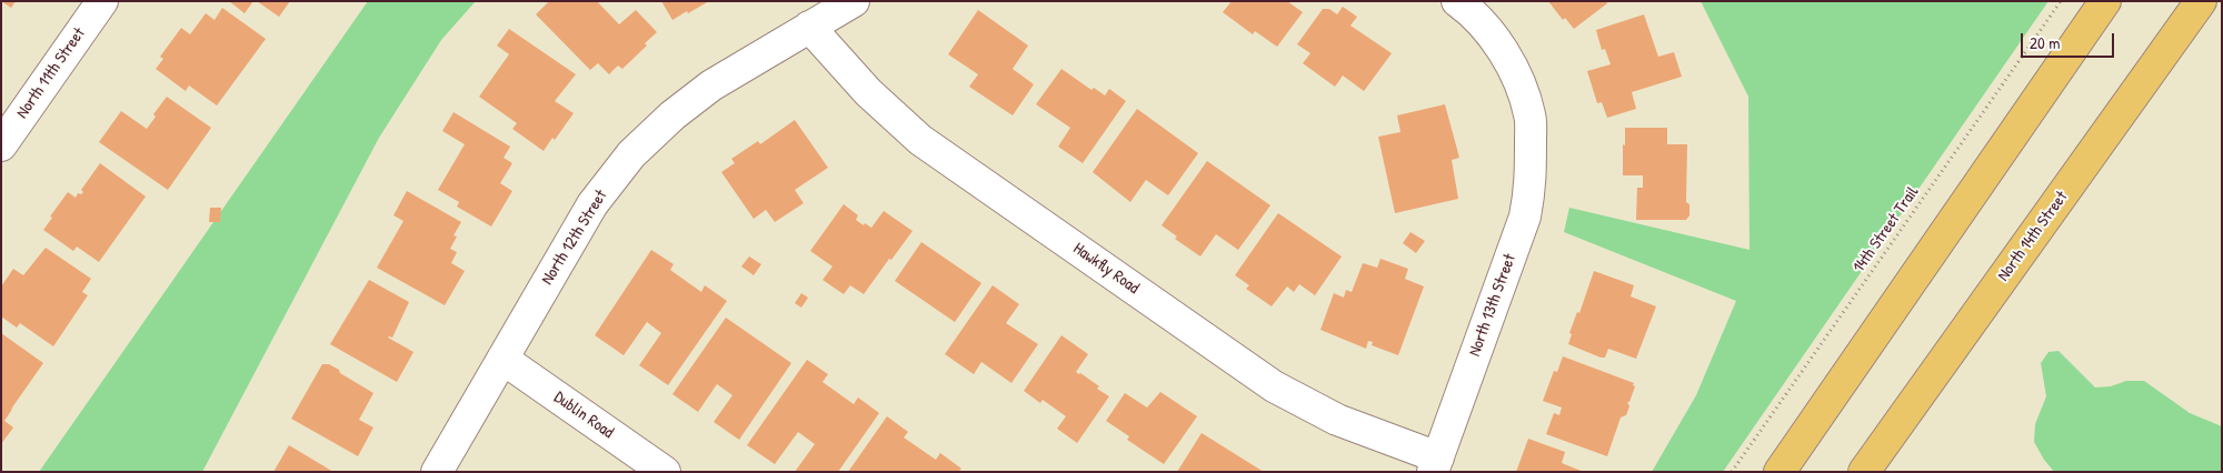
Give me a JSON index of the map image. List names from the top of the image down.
{
  "streets": {
    "main road": ["North 14th Street"],
    "street": [
      "North 11th Street",
      "North 12th Street",
      "Hawkfly Road",
      "North 13th Street",
      "Dublin Road"
    ],
    "path": ["14th Street Trail"]
  },
  "crossings": [
    ["North 12th Street", "Hawkfly Road"],
    ["North 12th Street", "Dublin Road"],
    ["Hawkfly Road", "North 13th Street"]
  ],
  "scale_bar": "20 m"
}
